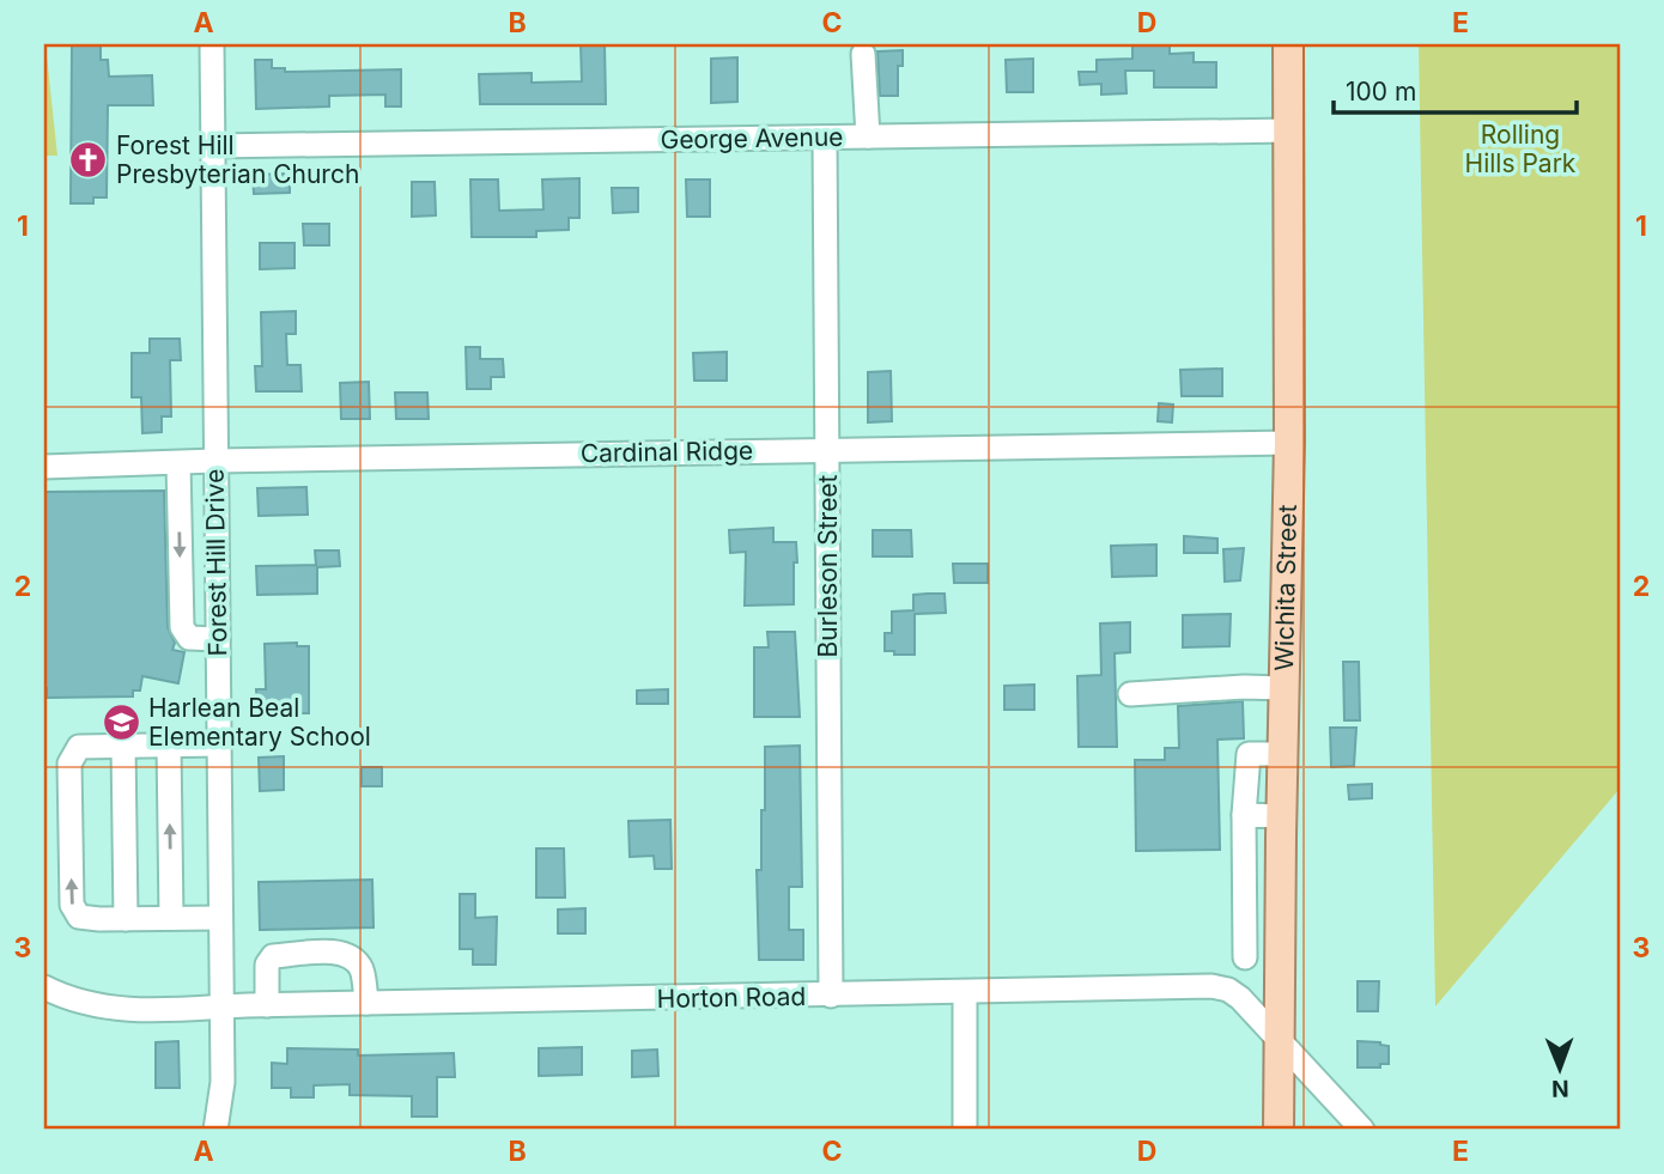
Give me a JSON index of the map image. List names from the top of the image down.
{
  "streets": {
    "main road": ["Wichita Street"],
    "street": [
      "George Avenue",
      "Cardinal Ridge",
      "Forest Hill Drive",
      "Burleson Street",
      "Horton Road"
    ]
  },
  "crossings": [
    ["George Avenue", "Forest Hill Drive"],
    ["George Avenue", "Burleson Street"],
    ["George Avenue", "Wichita Street"],
    ["Cardinal Ridge", "Forest Hill Drive"],
    ["Cardinal Ridge", "Burleson Street"],
    ["Cardinal Ridge", "Wichita Street"],
    ["Forest Hill Drive", "Horton Road"],
    ["Burleson Street", "Horton Road"],
    ["Wichita Street", "Horton Road"]
  ],
  "parks": ["Rolling Hills Park"],
  "places": {
    "church": ["Forest Hill Presbyterian Church"],
    "school or university": ["Harlean Beal Elementary School"]
  },
  "scale_bar": "100 m",
  "north": "bottom",
  "grid": {
    "columns": [
      "A",
      "B",
      "C",
      "D",
      "E"
    ],
    "rows": ["1", "2", "3"]
  }
}
